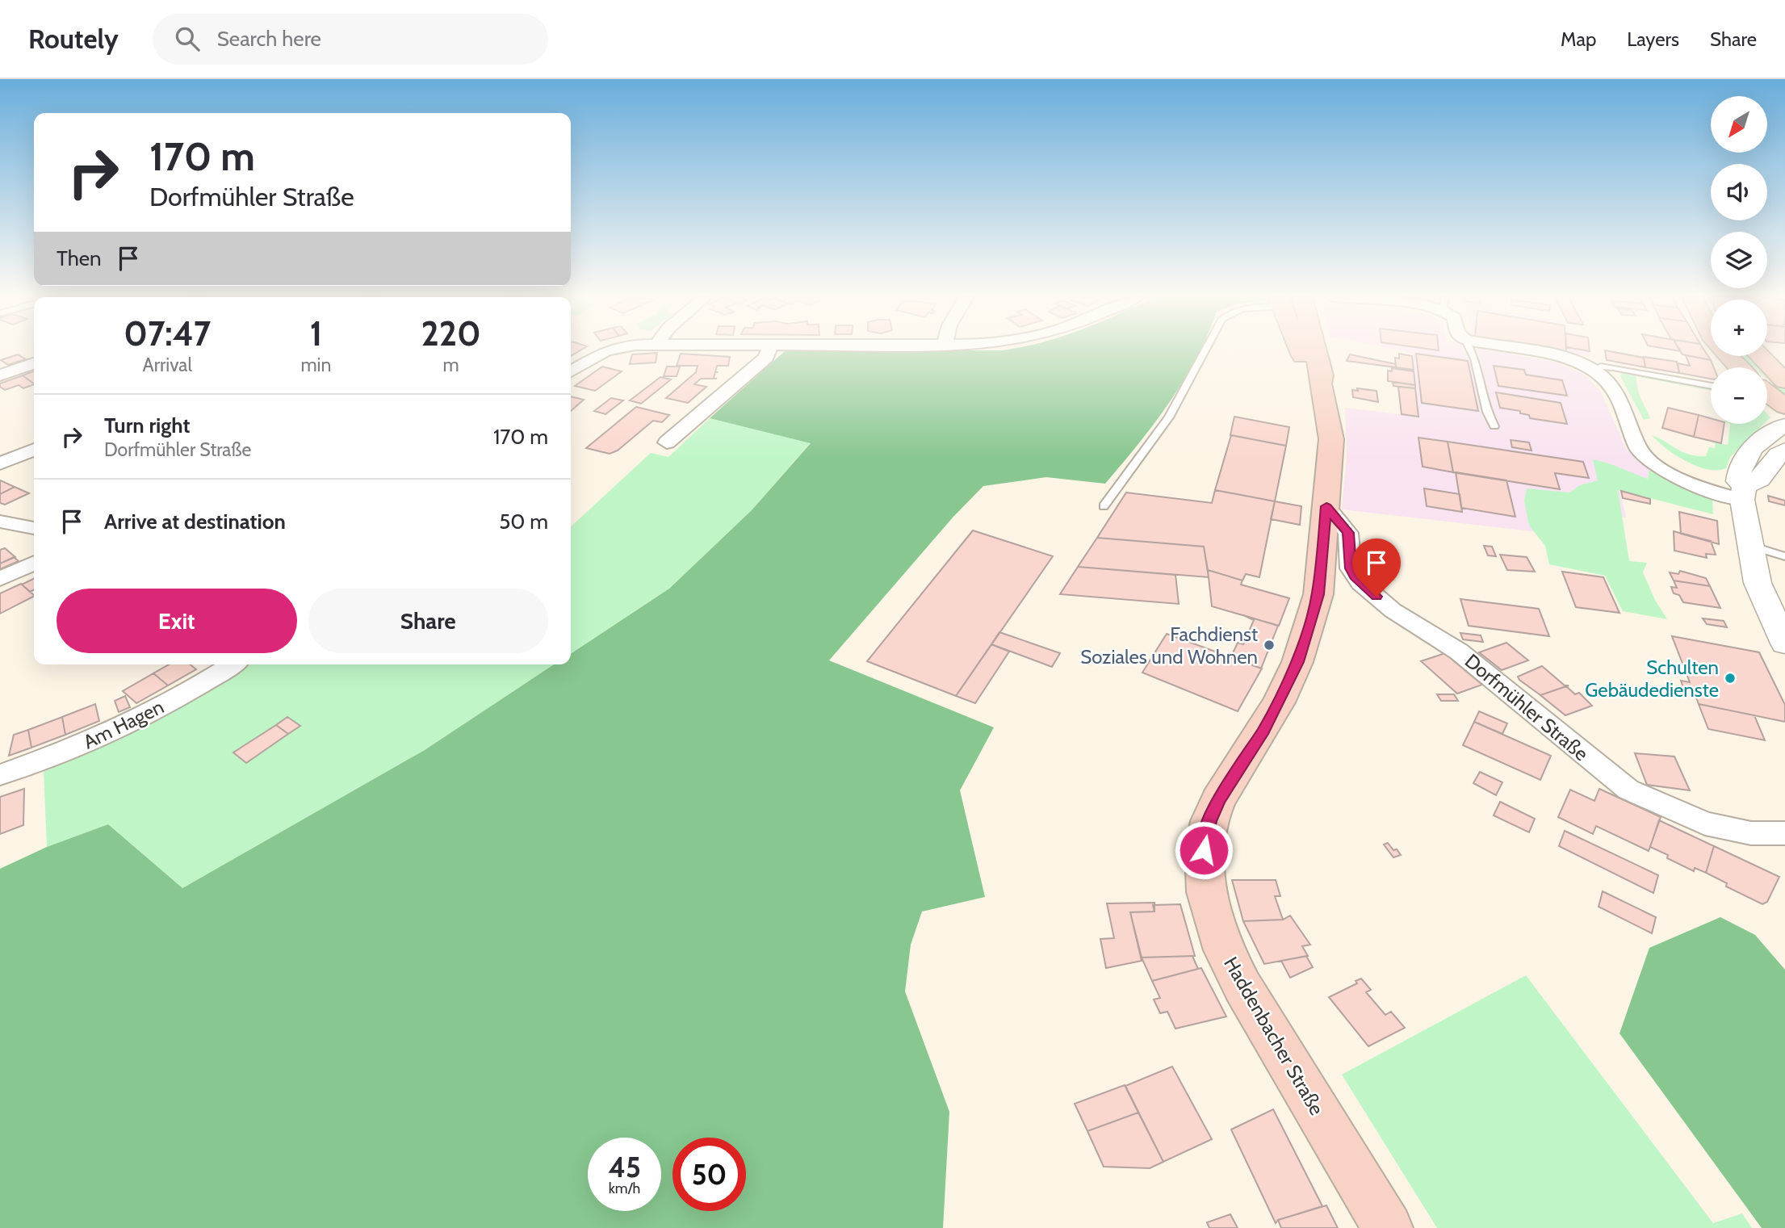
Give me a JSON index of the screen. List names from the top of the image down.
{
  "streets": {
    "main road": ["Haddenbacher Straße"],
    "street": ["Dorfmühler Straße", "Am Hagen"]
  },
  "crossings": [
    ["Dorfmühler Straße", "Haddenbacher Straße"]
  ],
  "places": ["Fachdienst Soziales und Wohnen", "Schulten Gebäudedienste"],
  "north": "bottom left",
  "page": {
    "header": "Routely",
    "search": "Search here",
    "nav": ["Map", "Layers", "Share"],
    "map_buttons": ["+", "−"],
    "turn": ["170 m", "Dorfmühler Straße"],
    "then": "Then",
    "eta": [
      "07:47",
      "Arrival",
      "1",
      "min",
      "220",
      "m"
    ],
    "list": [
      {
        "name": "Turn right",
        "note": "Dorfmühler Straße",
        "value": "170 m"
      },
      {
        "name": "Arrive at destination",
        "value": "50 m"
      }
    ],
    "buttons": ["Exit", "Share"],
    "speed": "45 km/h",
    "limit": "50"
  }
}
